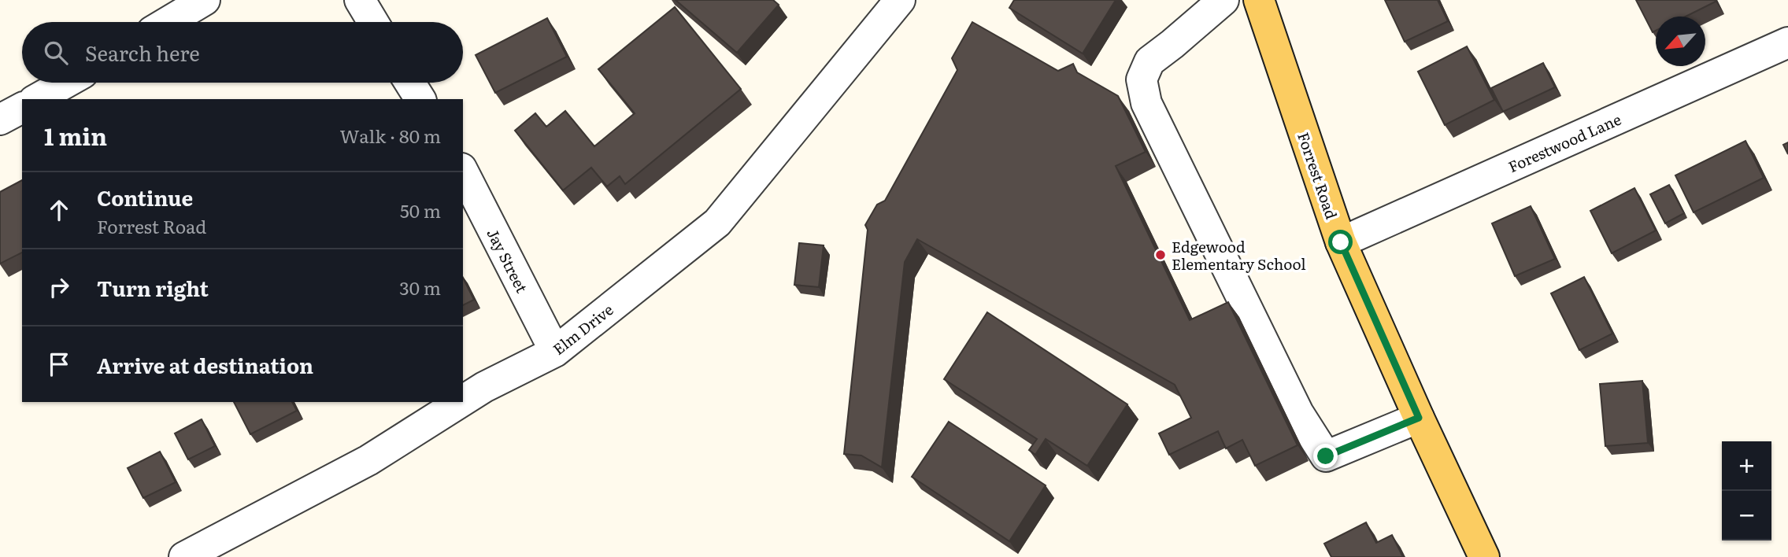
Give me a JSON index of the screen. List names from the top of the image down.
{
  "streets": {
    "main road": ["Forrest Road"],
    "street": ["Forestwood Lane", "Jay Street", "Elm Drive"]
  },
  "crossings": [
    ["Forestwood Lane", "Forrest Road"],
    ["Jay Street", "Elm Drive"]
  ],
  "places": ["Edgewood Elementary School"],
  "north": "bottom left",
  "page": {
    "search": "Search here",
    "heading": ["1 min", "Walk · 80 m"],
    "list": [
      ["Continue", "Forrest Road", "50 m"],
      ["Turn right", "30 m"],
      "Arrive at destination"
    ],
    "map_buttons": ["+", "−"]
  }
}
